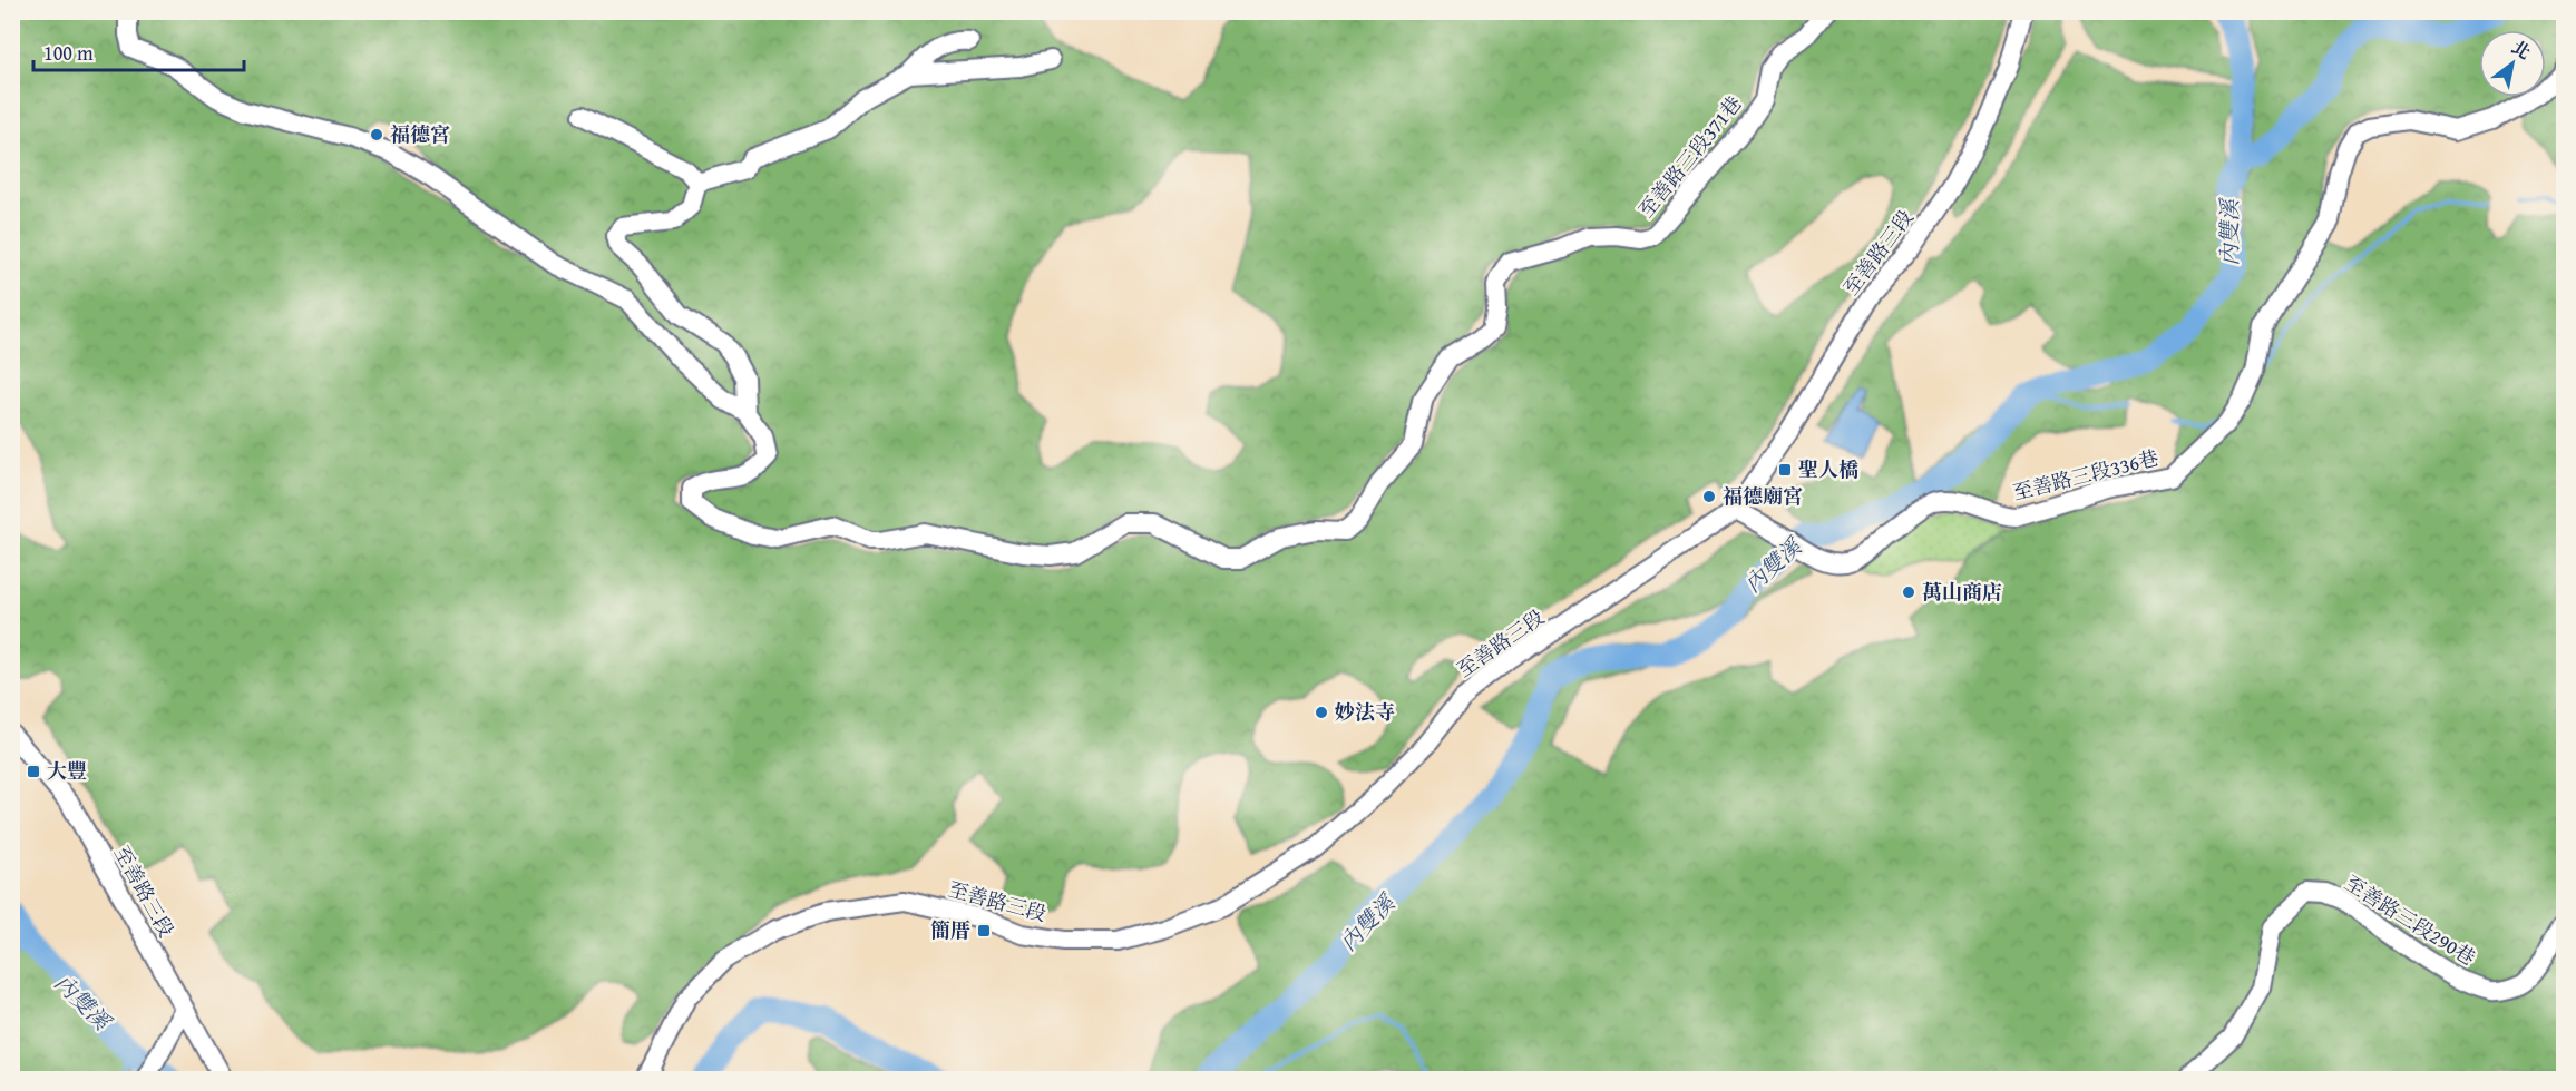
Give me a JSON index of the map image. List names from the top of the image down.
{
  "streets": {
    "street": [
      "至善路三段371巷",
      "至善路三段",
      "至善路三段336巷",
      "至善路三段290巷"
    ]
  },
  "crossings": [
    ["至善路三段", "至善路三段336巷"]
  ],
  "water": ["內雙溪"],
  "places": {
    "other": [
      "福德宮",
      "福德廟宮",
      "萬山商店",
      "妙法寺"
    ],
    "transit": ["聖人橋", "大豐", "簡厝"]
  },
  "scale_bar": "100 m",
  "north": "top right"
}
